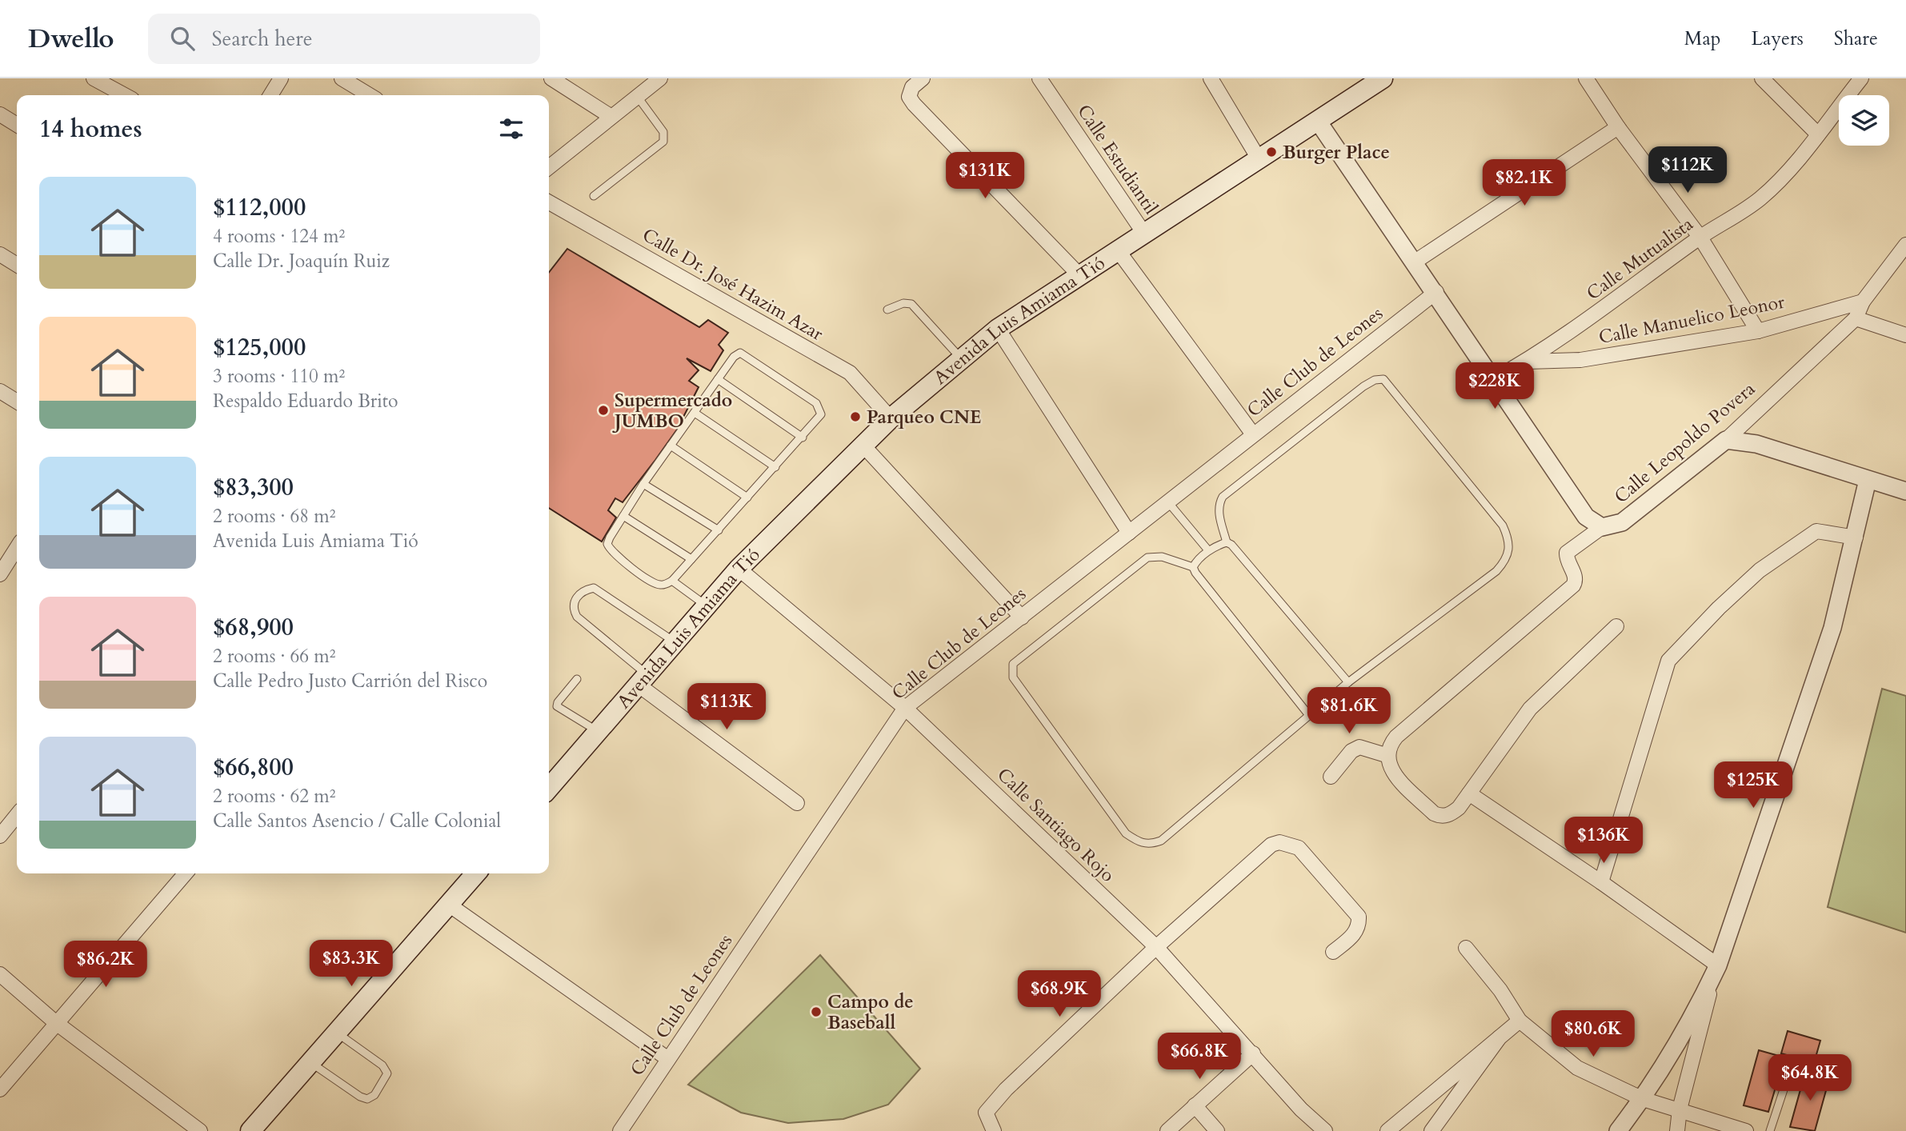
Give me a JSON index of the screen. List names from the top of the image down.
{
  "streets": {
    "main road": ["Avenida Luis Amiama Tió"],
    "street": [
      "Calle Estudiantil",
      "Calle Mutualista",
      "Calle Dr. José Hazim Azar",
      "Calle Manuelico Leonor",
      "Calle Club de Leones",
      "Calle Leopoldo Povera",
      "Calle Santiago Rojo"
    ]
  },
  "crossings": [
    ["Calle Estudiantil", "Avenida Luis Amiama Tió"],
    ["Calle Mutualista", "Calle Manuelico Leonor"],
    ["Calle Dr. José Hazim Azar", "Avenida Luis Amiama Tió"],
    ["Avenida Luis Amiama Tió", "Calle Santiago Rojo"],
    ["Calle Club de Leones", "Calle Santiago Rojo"]
  ],
  "places": [
    "Burger Place",
    "Supermercado JUMBO",
    "Parqueo CNE",
    "Campo de Baseball"
  ],
  "page": {
    "header": "Dwello",
    "search": "Search here",
    "nav": ["Map", "Layers", "Share"],
    "heading": "14 homes",
    "price": [
      "$112K",
      "$131K",
      "$82.1K",
      "$228K",
      "$113K",
      "$81.6K",
      "$125K",
      "$136K",
      "$83.3K",
      "$86.2K",
      "$68.9K",
      "$80.6K",
      "$66.8K",
      "$64.8K"
    ],
    "list": [
      {
        "name": "$112,000",
        "note": "4 rooms · 124 m² · Calle Dr. Joaquín Ruiz"
      },
      {
        "name": "$125,000",
        "note": "3 rooms · 110 m² · Respaldo Eduardo Brito"
      },
      {
        "name": "$83,300",
        "note": "2 rooms · 68 m² · Avenida Luis Amiama Tió"
      },
      {
        "name": "$68,900",
        "note": "2 rooms · 66 m² · Calle Pedro Justo Carrión del Risco"
      },
      {
        "name": "$66,800",
        "note": "2 rooms · 62 m² · Calle Santos Asencio / Calle Colonial"
      }
    ]
  }
}
